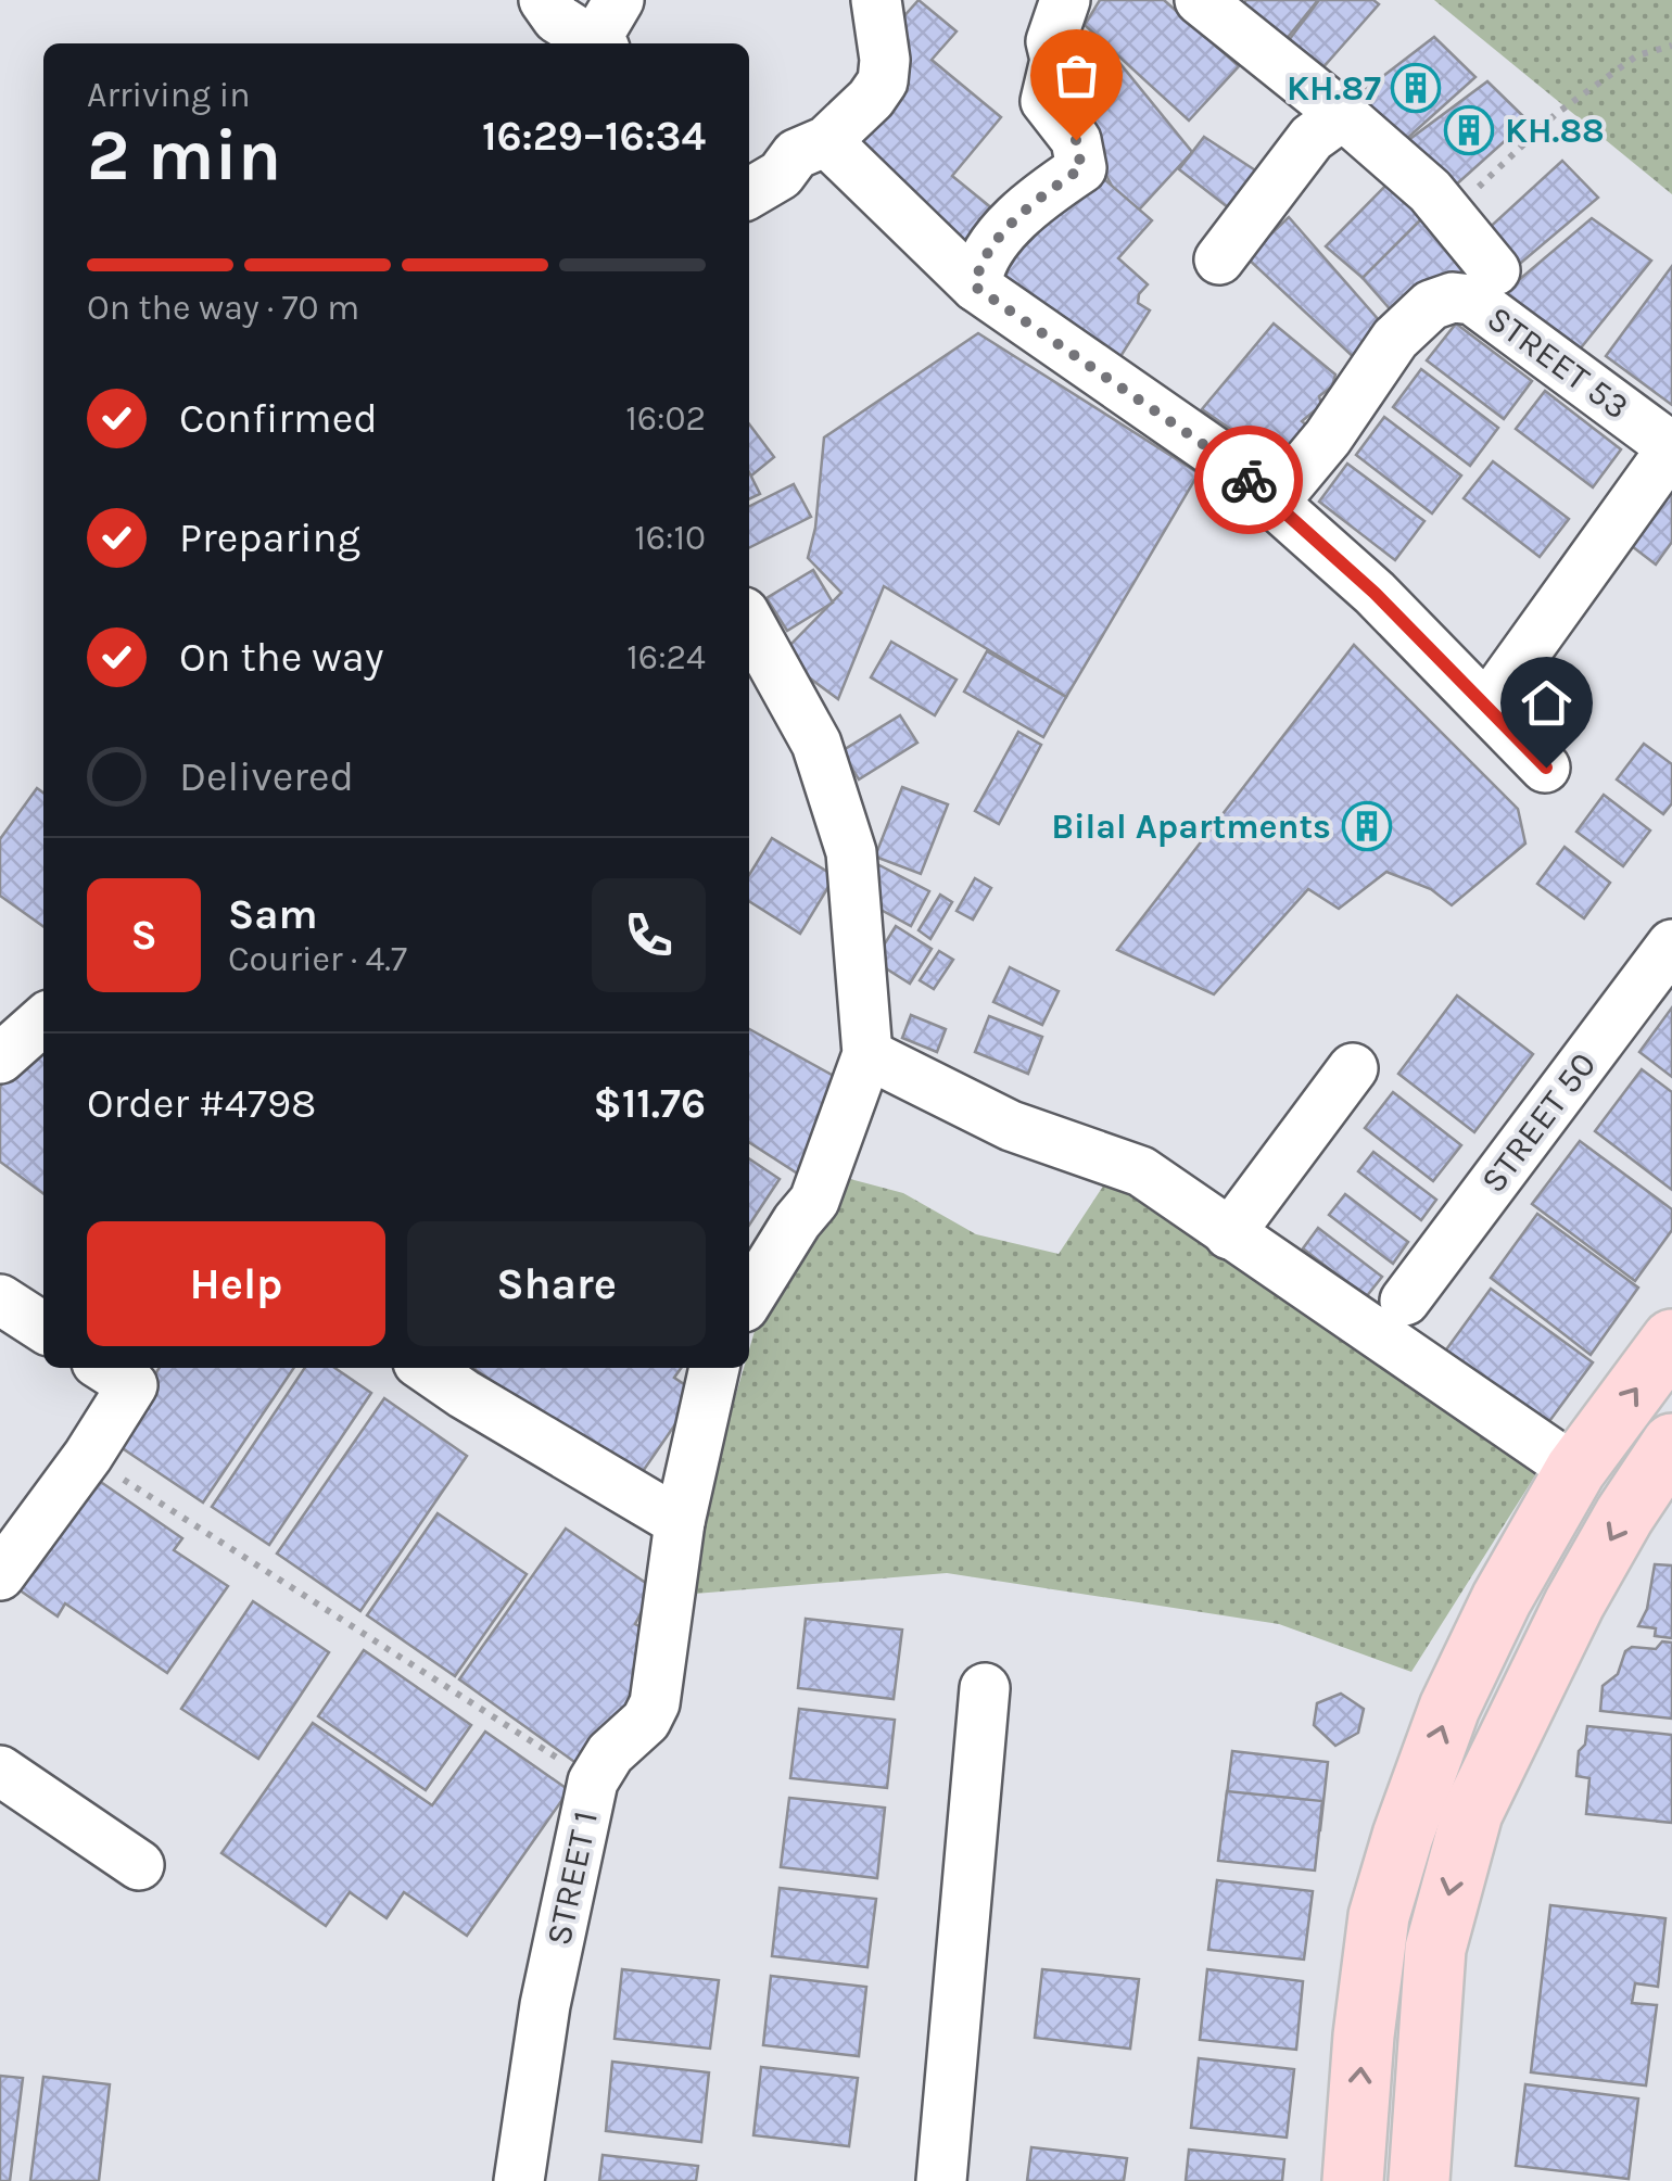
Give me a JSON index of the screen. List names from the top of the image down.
{
  "streets": {
    "street": ["STREET 53", "STREET 50", "STREET 1"]
  },
  "places": {
    "building": ["KH.87", "KH.88", "Bilal Apartments"]
  },
  "page": {
    "heading": ["2 min", "Arriving in", "16:29–16:34"],
    "panel": [
      "Sam",
      "Courier · 4.7",
      "Order #4798",
      "$11.76"
    ],
    "bar": "On the way · 70 m",
    "list": [
      ["Confirmed", "16:02"],
      ["Preparing", "16:10"],
      ["On the way", "16:24"],
      "Delivered"
    ],
    "round": "S",
    "buttons": ["Help", "Share"]
  }
}
